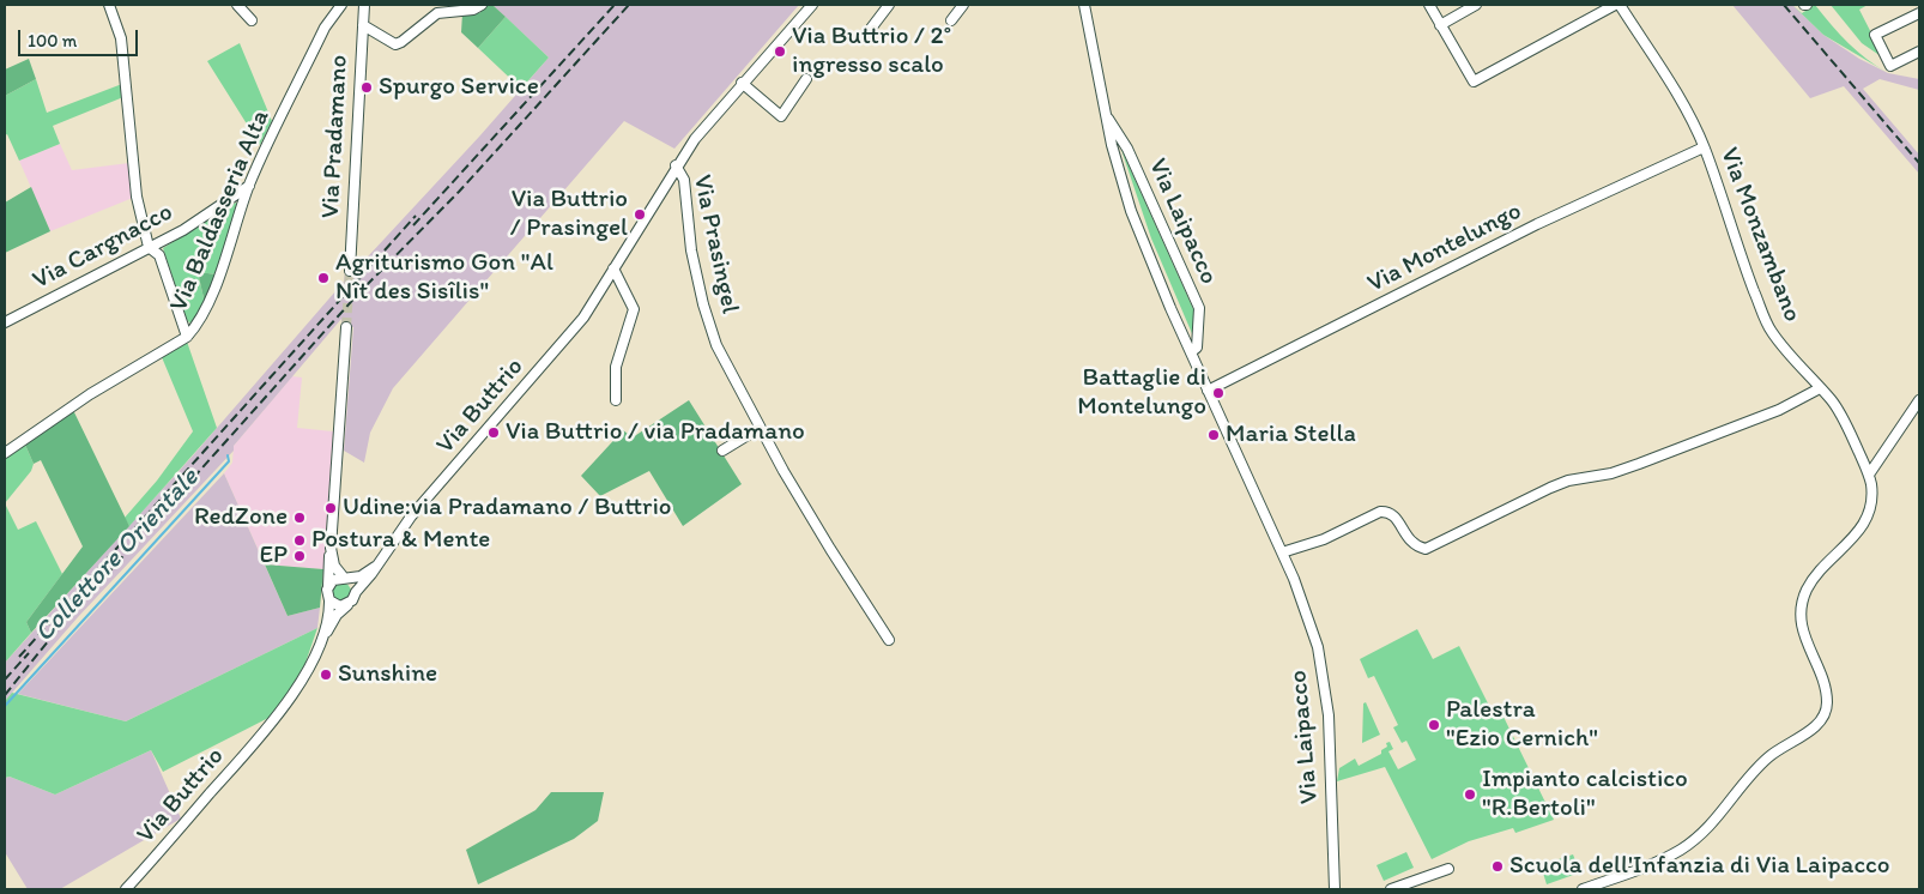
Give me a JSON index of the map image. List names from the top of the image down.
{
  "streets": {
    "street": [
      "Via Pradamano",
      "Via Baldasseria Alta",
      "Via Laipacco",
      "Via Monzambano",
      "Via Prasingel",
      "Via Cargnacco",
      "Via Montelungo",
      "Via Buttrio"
    ]
  },
  "crossings": [
    ["Via Baldasseria Alta", "Via Cargnacco"],
    ["Via Laipacco", "Via Montelungo"],
    ["Via Monzambano", "Via Montelungo"],
    ["Via Prasingel", "Via Buttrio"]
  ],
  "water": ["Collettore Orientale"],
  "places": [
    "Via Buttrio / 2° ingresso scalo",
    "Spurgo Service",
    "Via Buttrio / Prasingel",
    "Agriturismo Gon \"Al Nît des Sisîlis\"",
    "Battaglie di Montelungo",
    "Via Buttrio / via Pradamano",
    "Maria Stella",
    "Udine:via Pradamano / Buttrio",
    "RedZone",
    "Postura & Mente",
    "EP",
    "Sunshine",
    "Palestra \"Ezio Cernich\"",
    "Impianto calcistico \"R.Bertoli\"",
    "Scuola dell'Infanzia di Via Laipacco"
  ],
  "scale_bar": "100 m"
}
